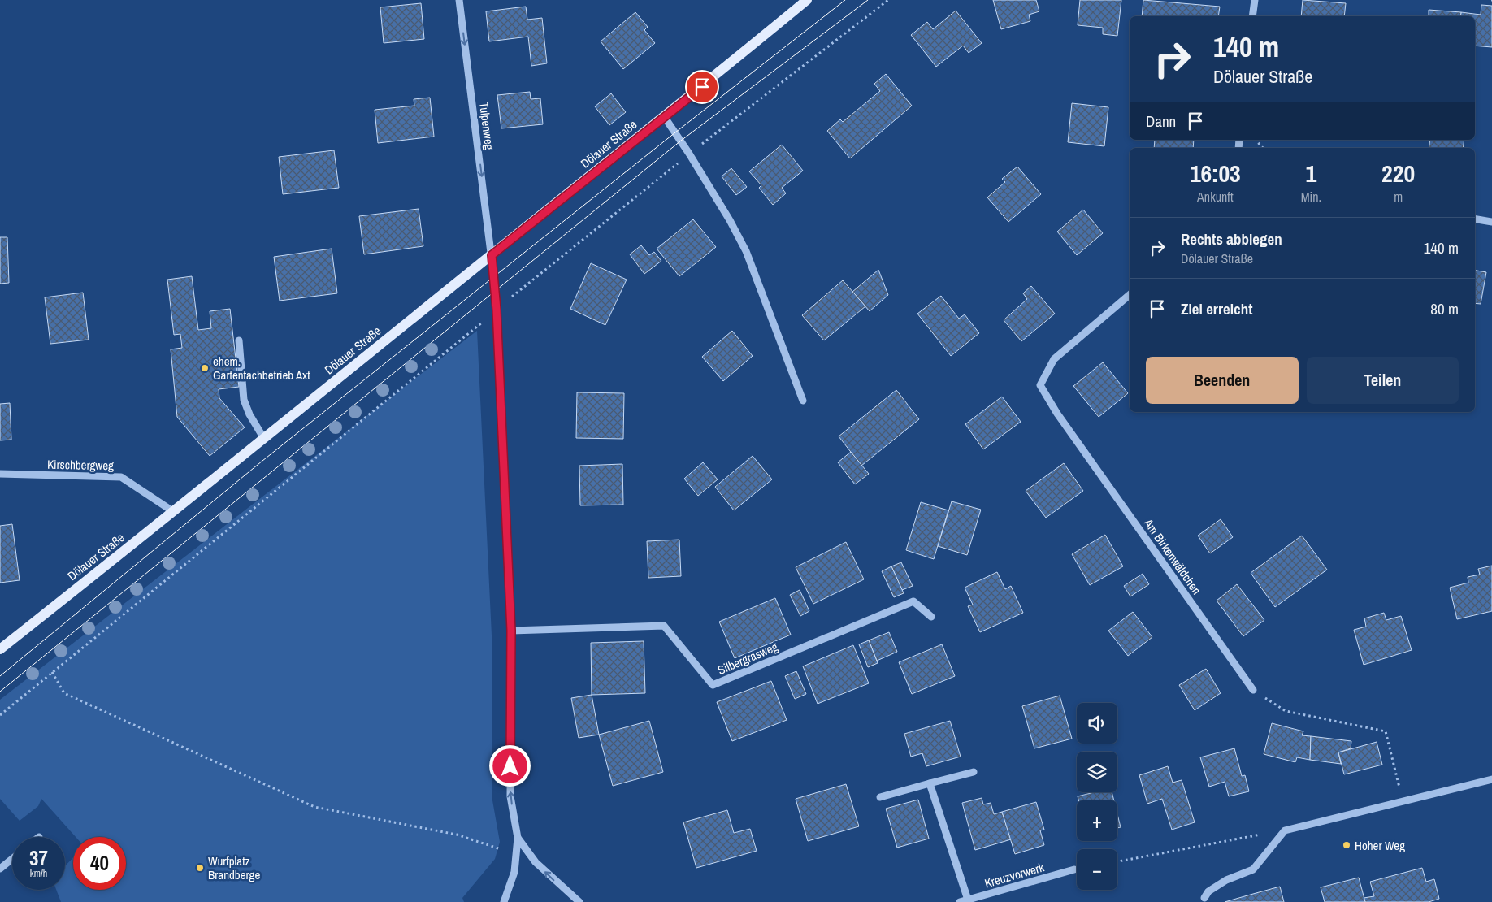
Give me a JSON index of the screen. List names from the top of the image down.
{
  "streets": {
    "main road": ["Dölauer Straße"],
    "street": [
      "Tulpenweg",
      "Kirschbergweg",
      "Am Birkenwäldchen",
      "Silbergrasweg",
      "Kreuzvorwerk"
    ]
  },
  "crossings": [
    ["Tulpenweg", "Dölauer Straße"],
    ["Dölauer Straße", "Kirschbergweg"]
  ],
  "one_way": ["Tulpenweg"],
  "places": ["ehem. Gartenfachbetrieb Axt", "Hoher Weg", "Wurfplatz Brandberge"],
  "page": {
    "turn": ["140 m", "Dölauer Straße"],
    "then": "Dann",
    "eta": [
      "16:03",
      "Ankunft",
      "1",
      "Min.",
      "220",
      "m"
    ],
    "list": [
      {
        "name": "Rechts abbiegen",
        "note": "Dölauer Straße",
        "value": "140 m"
      },
      {
        "name": "Ziel erreicht",
        "value": "80 m"
      }
    ],
    "buttons": ["Beenden", "Teilen"],
    "map_buttons": ["+", "−"],
    "speed": "37 km/h",
    "limit": "40"
  }
}
